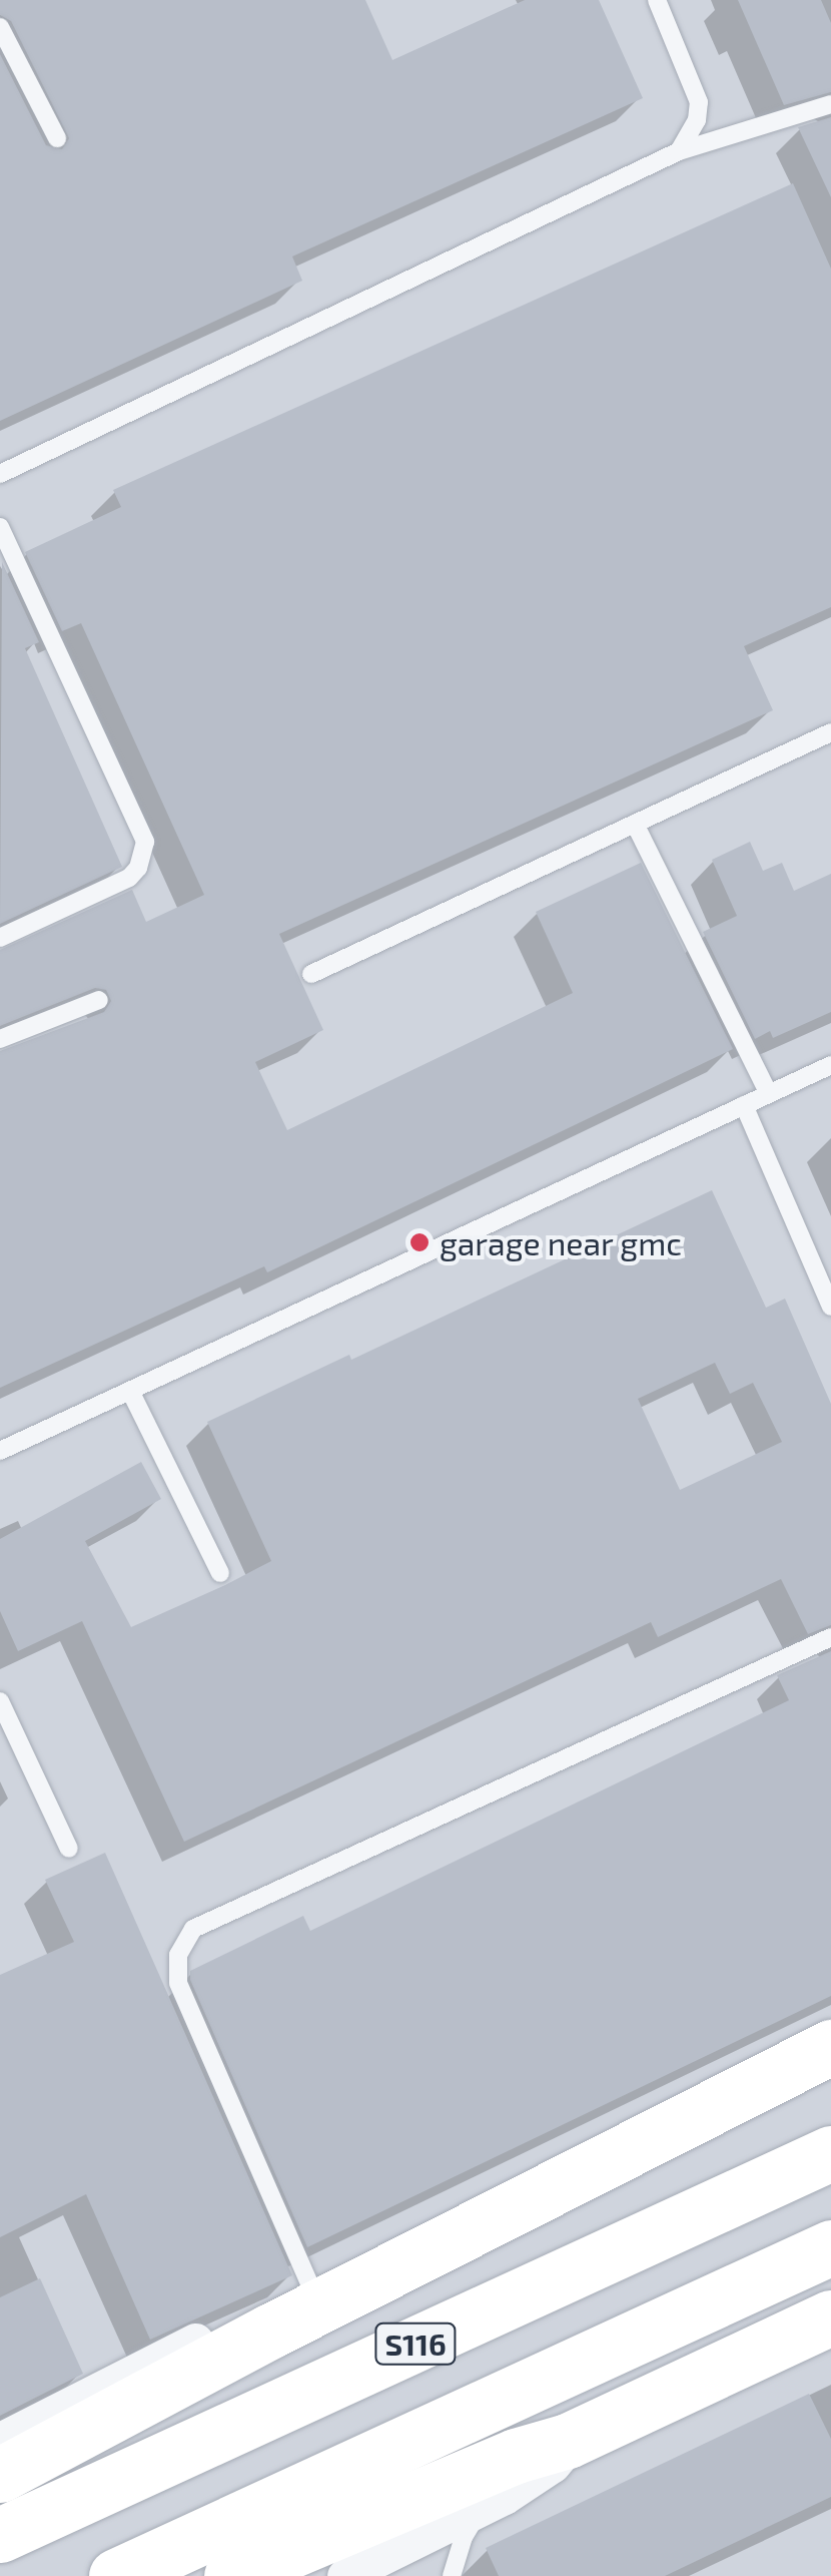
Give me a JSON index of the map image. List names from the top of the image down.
{
  "streets": {
    "main road": ["S116"]
  },
  "places": ["garage near gmc"]
}
